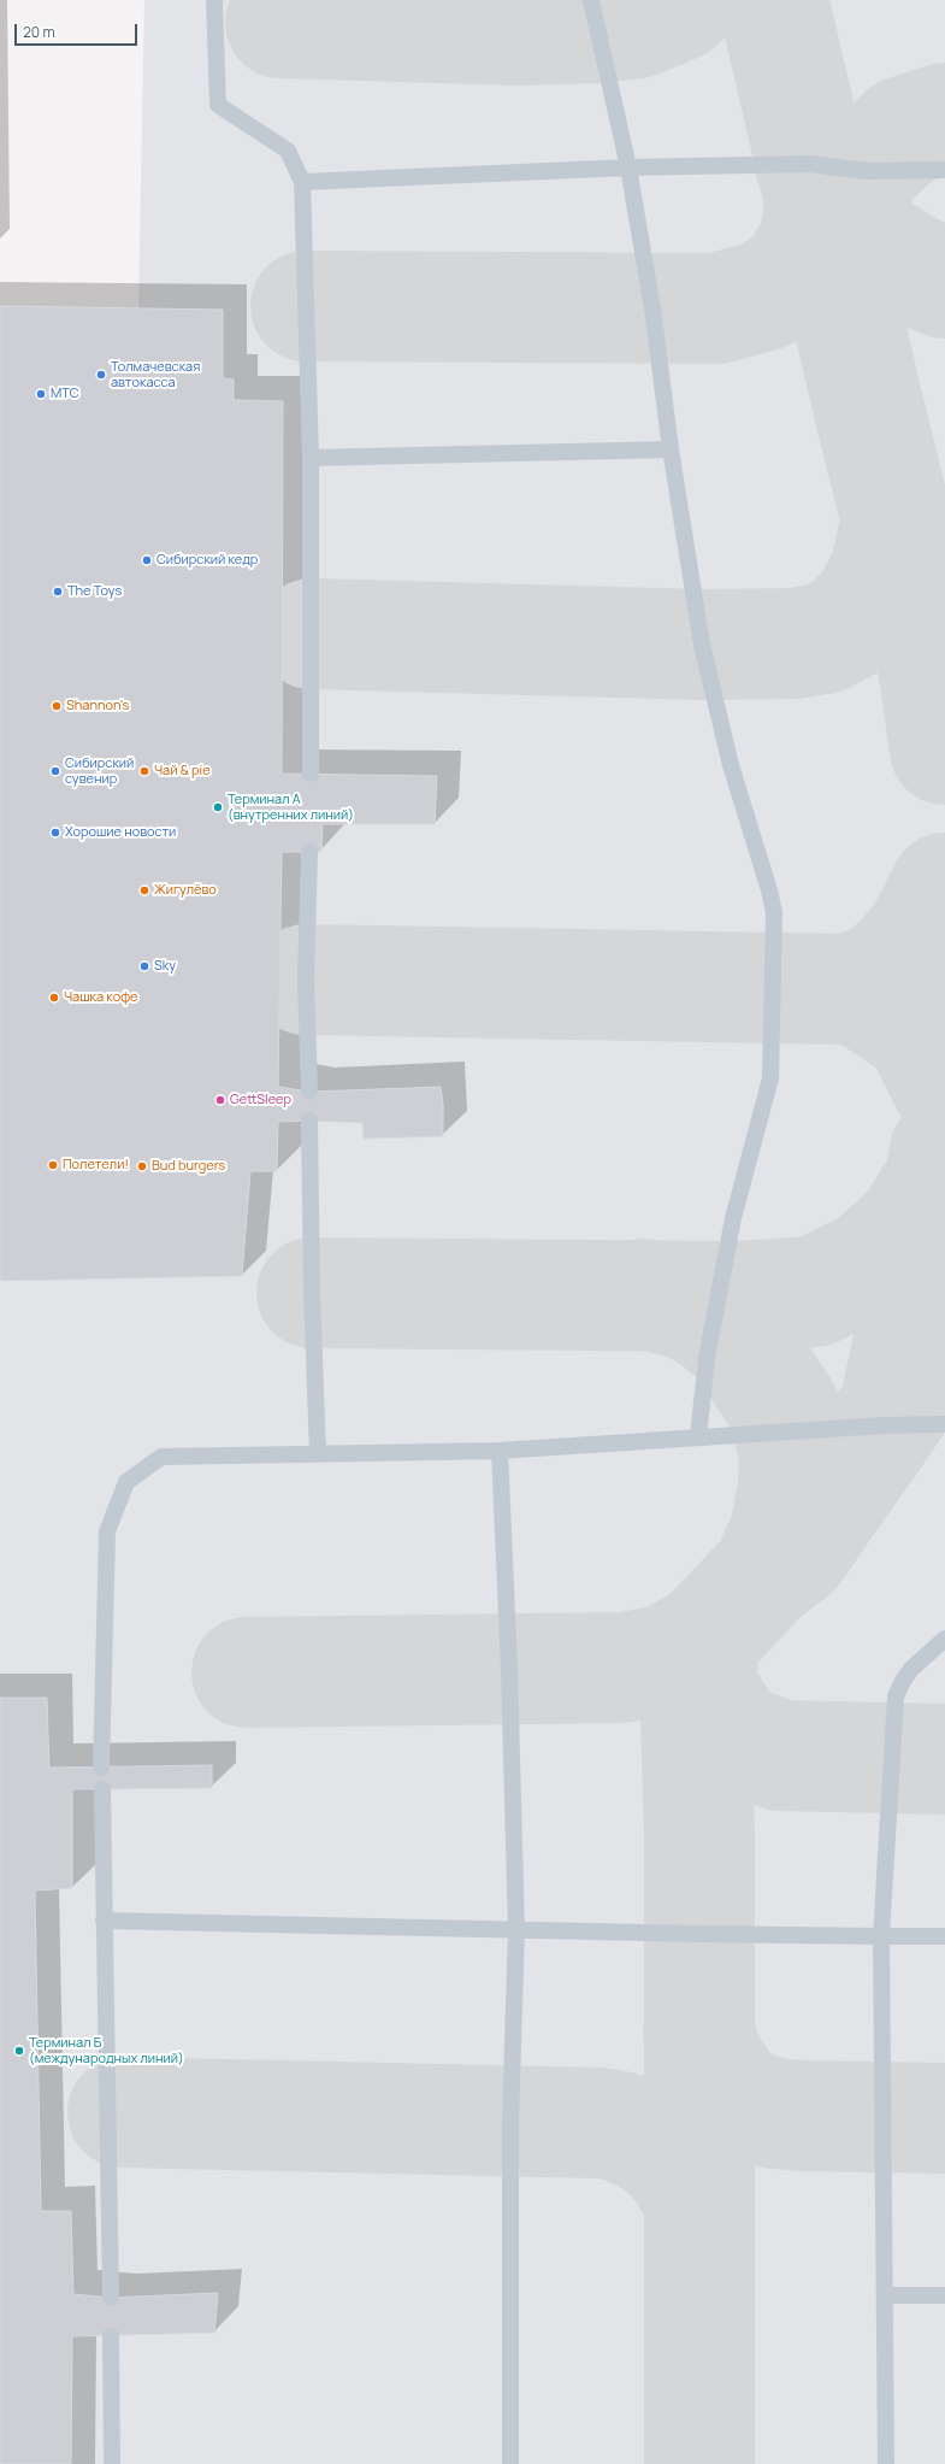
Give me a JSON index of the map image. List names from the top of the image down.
{
  "places": [
    "Толмачевская автокасса",
    "МТС",
    "Сибирский кедр",
    "The Toys",
    "Shannon's",
    "Сибирский сувенир",
    "Чай & pie",
    "Терминал А (внутренних линий)",
    "Хорошие новости",
    "Жигулёво",
    "Sky",
    "Чашка кофе",
    "GettSleep",
    "Полетели!",
    "Bud burgers",
    "Терминал Б (международных линий)"
  ],
  "scale_bar": "20 m"
}
